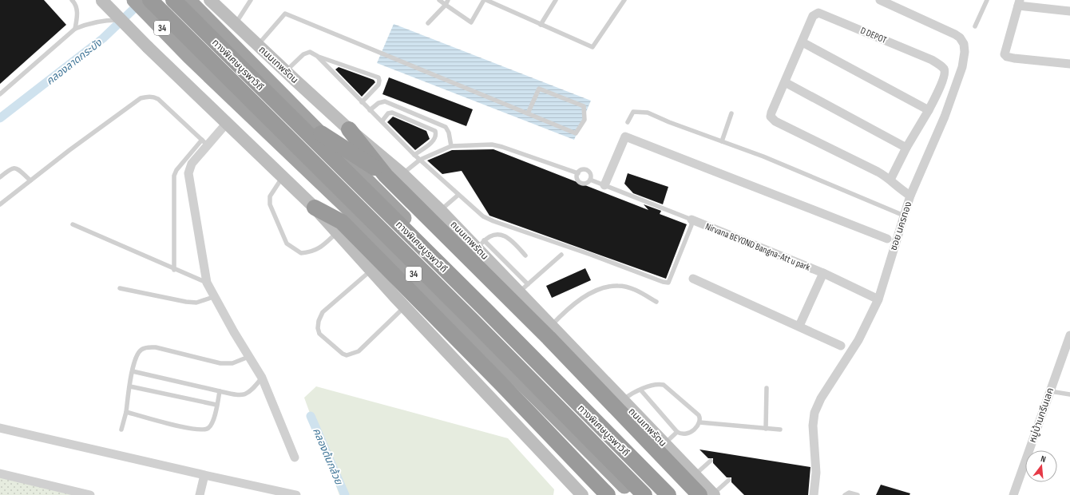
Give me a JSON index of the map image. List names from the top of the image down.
{
  "streets": {
    "highway": ["34", "ทางพิเศษบูรพาวิถี", "ถนนเทพรัตน"],
    "street": [
      "D DEPOT",
      "ซอย นครทอง",
      "Nirvana BEYOND Bangna-Att u park",
      "หมู่บ้านกรีนเลค"
    ]
  },
  "crossings": [
    ["D DEPOT", "ซอย นครทอง"],
    ["ซอย นครทอง", "Nirvana BEYOND Bangna-Att u park"]
  ],
  "water": ["คลองลาดกระบัง", "คลองต้นกล้วย"],
  "north": "top"
}
